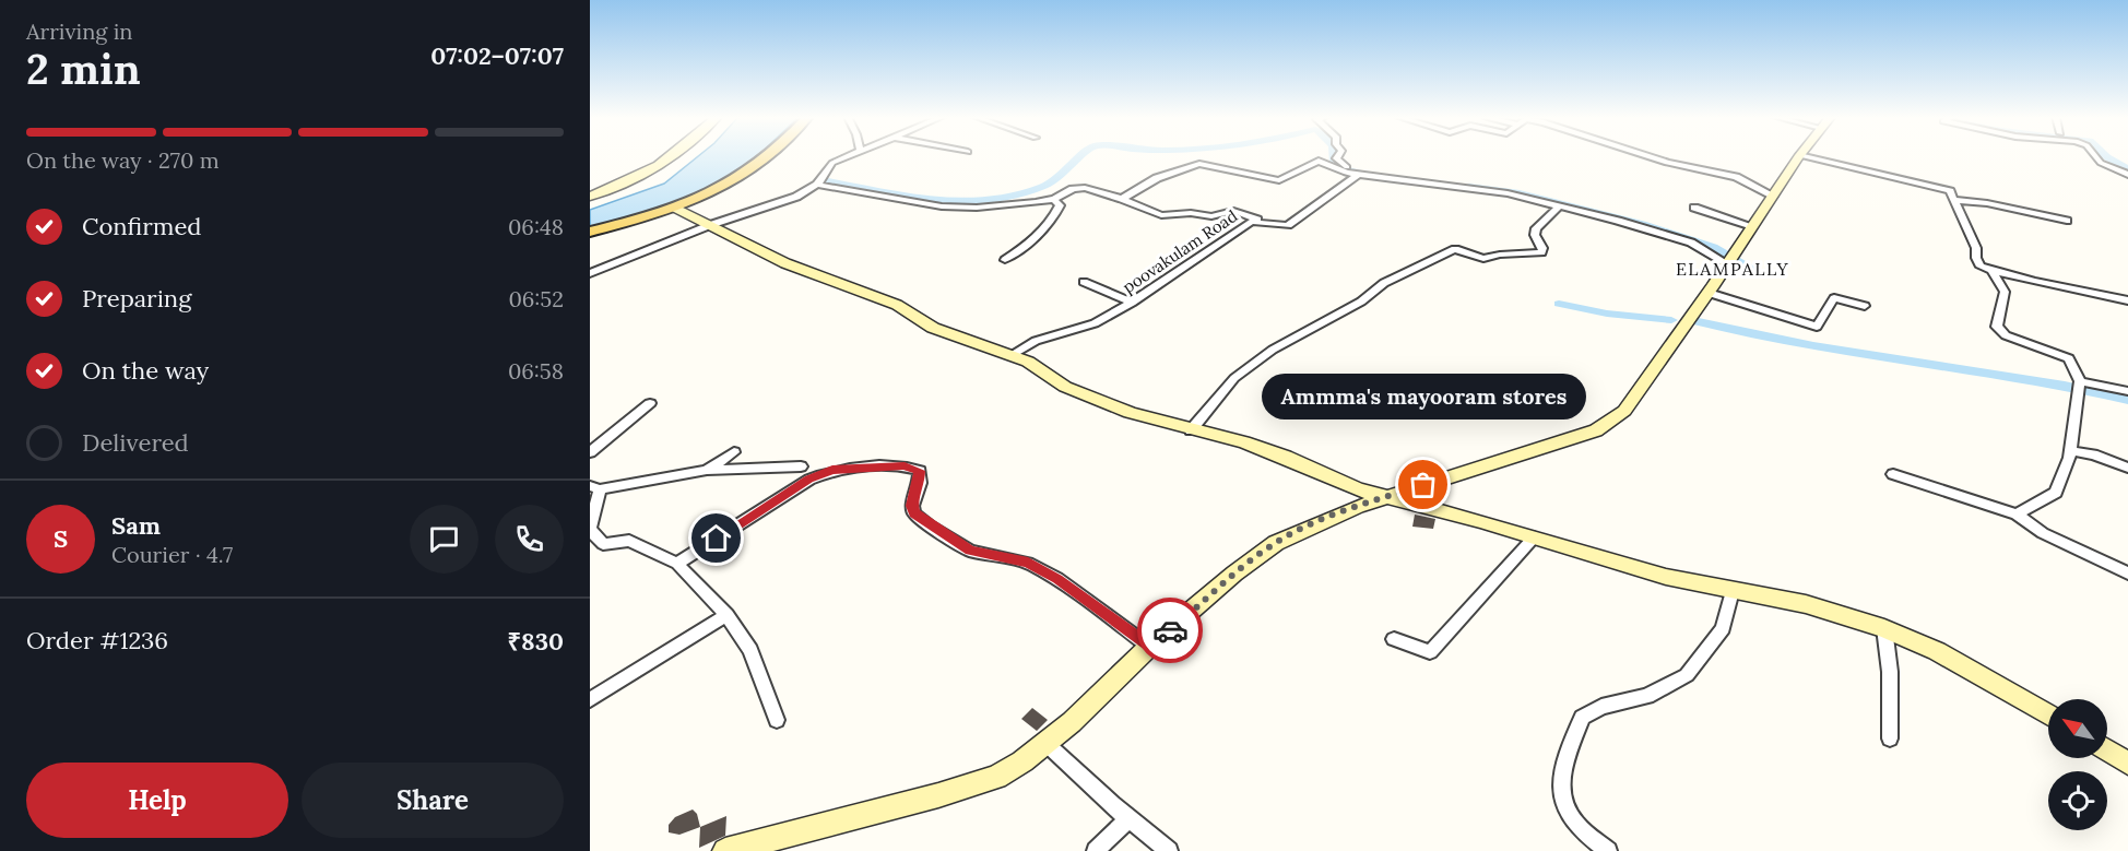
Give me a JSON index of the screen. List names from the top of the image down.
{
  "streets": {
    "street": ["poovakulam Road"]
  },
  "districts": ["ELAMPALLY"],
  "places": ["Ammma's mayooram stores"],
  "north": "top left",
  "page": {
    "heading": ["2 min", "Arriving in", "07:02–07:07"],
    "panel": [
      "Sam",
      "Courier · 4.7",
      "Order #1236",
      "₹830"
    ],
    "bar": "On the way · 270 m",
    "list": [
      ["Confirmed", "06:48"],
      ["Preparing", "06:52"],
      ["On the way", "06:58"],
      "Delivered"
    ],
    "bubble": "Ammma's mayooram stores",
    "round": "S",
    "buttons": ["Help", "Share"]
  }
}
